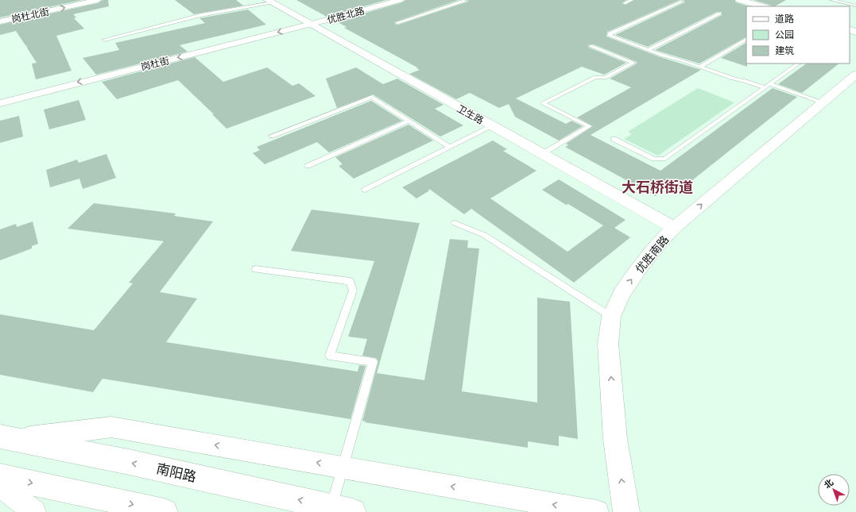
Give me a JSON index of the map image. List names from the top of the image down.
{
  "streets": {
    "street": [
      "岗杜北街",
      "优胜北路",
      "岗杜街",
      "卫生路",
      "优胜南路",
      "南阳路"
    ]
  },
  "crossings": [
    ["优胜北路", "岗杜街"],
    ["优胜北路", "卫生路"],
    ["岗杜街", "卫生路"],
    ["卫生路", "优胜南路"]
  ],
  "one_way": ["岗杜北街", "岗杜街", "优胜南路"],
  "districts": ["大石桥街道"],
  "legend": ["道路", "公园", "建筑"],
  "north": "top left"
}
